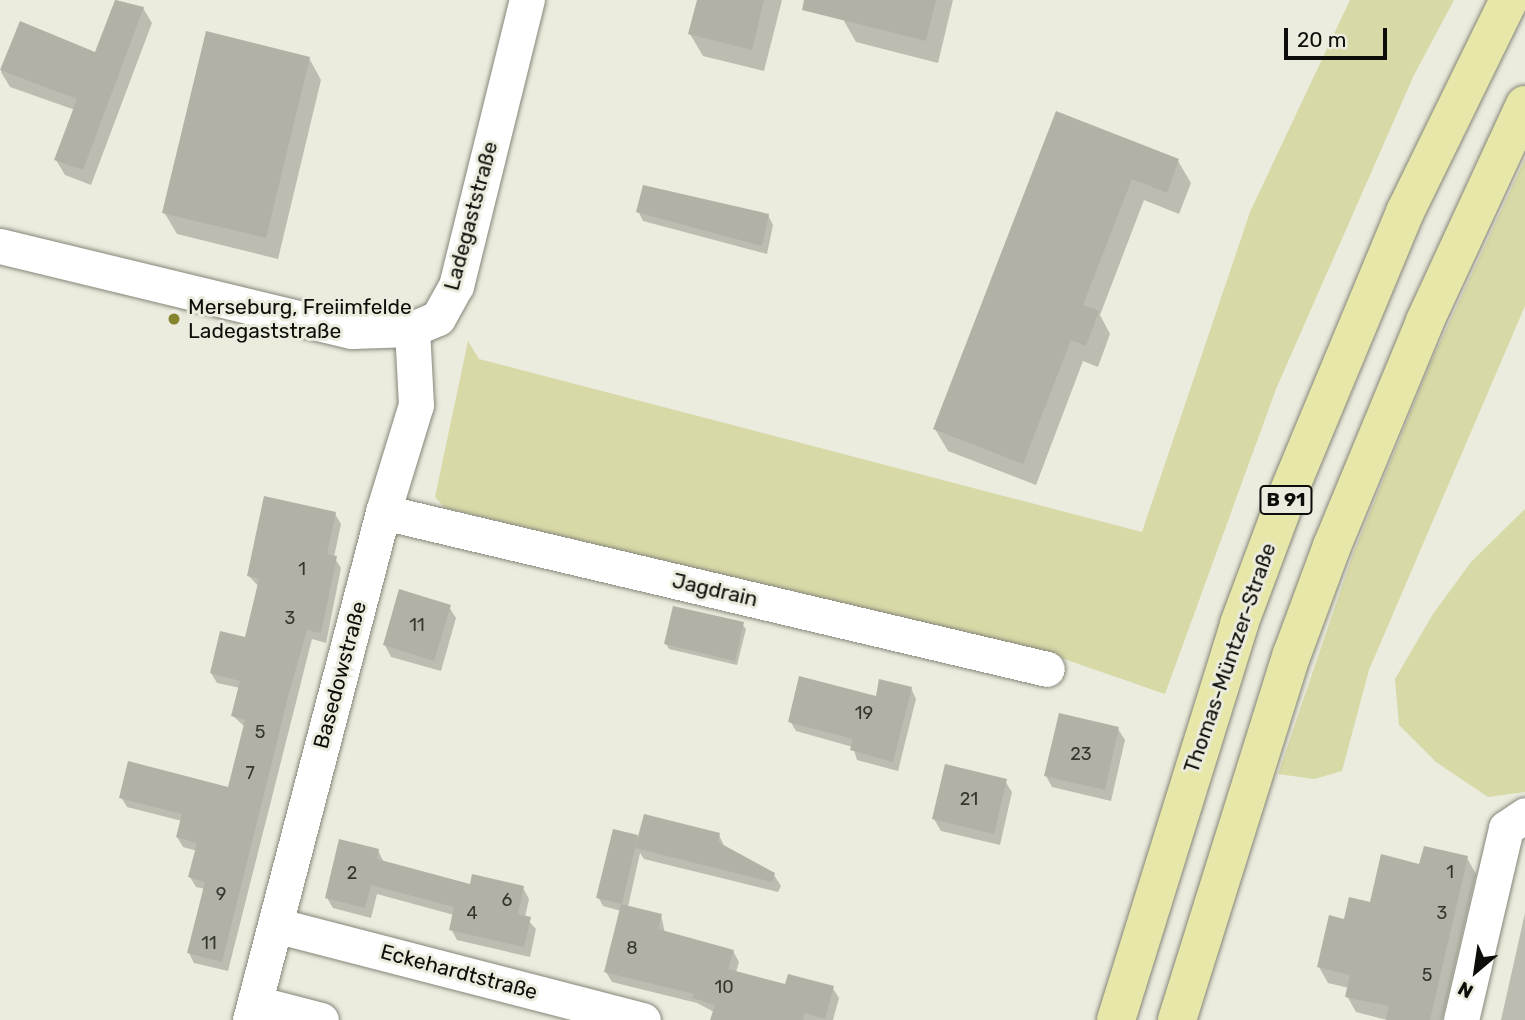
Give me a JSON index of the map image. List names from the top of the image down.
{
  "streets": {
    "main road": ["B 91", "Thomas-Müntzer-Straße"],
    "street": [
      "Ladegaststraße",
      "Jagdrain",
      "Basedowstraße",
      "Eckehardtstraße"
    ]
  },
  "crossings": [
    ["Ladegaststraße", "Basedowstraße"],
    ["Jagdrain", "Basedowstraße"],
    ["Basedowstraße", "Eckehardtstraße"]
  ],
  "places": ["Merseburg, Freiimfelde Ladegaststraße"],
  "house_numbers": [
    "1",
    "3",
    "11",
    "19",
    "5",
    "23",
    "7",
    "21",
    "1",
    "2",
    "9",
    "6",
    "4",
    "3",
    "11",
    "8",
    "5",
    "10"
  ],
  "scale_bar": "20 m",
  "north": "bottom left"
}
